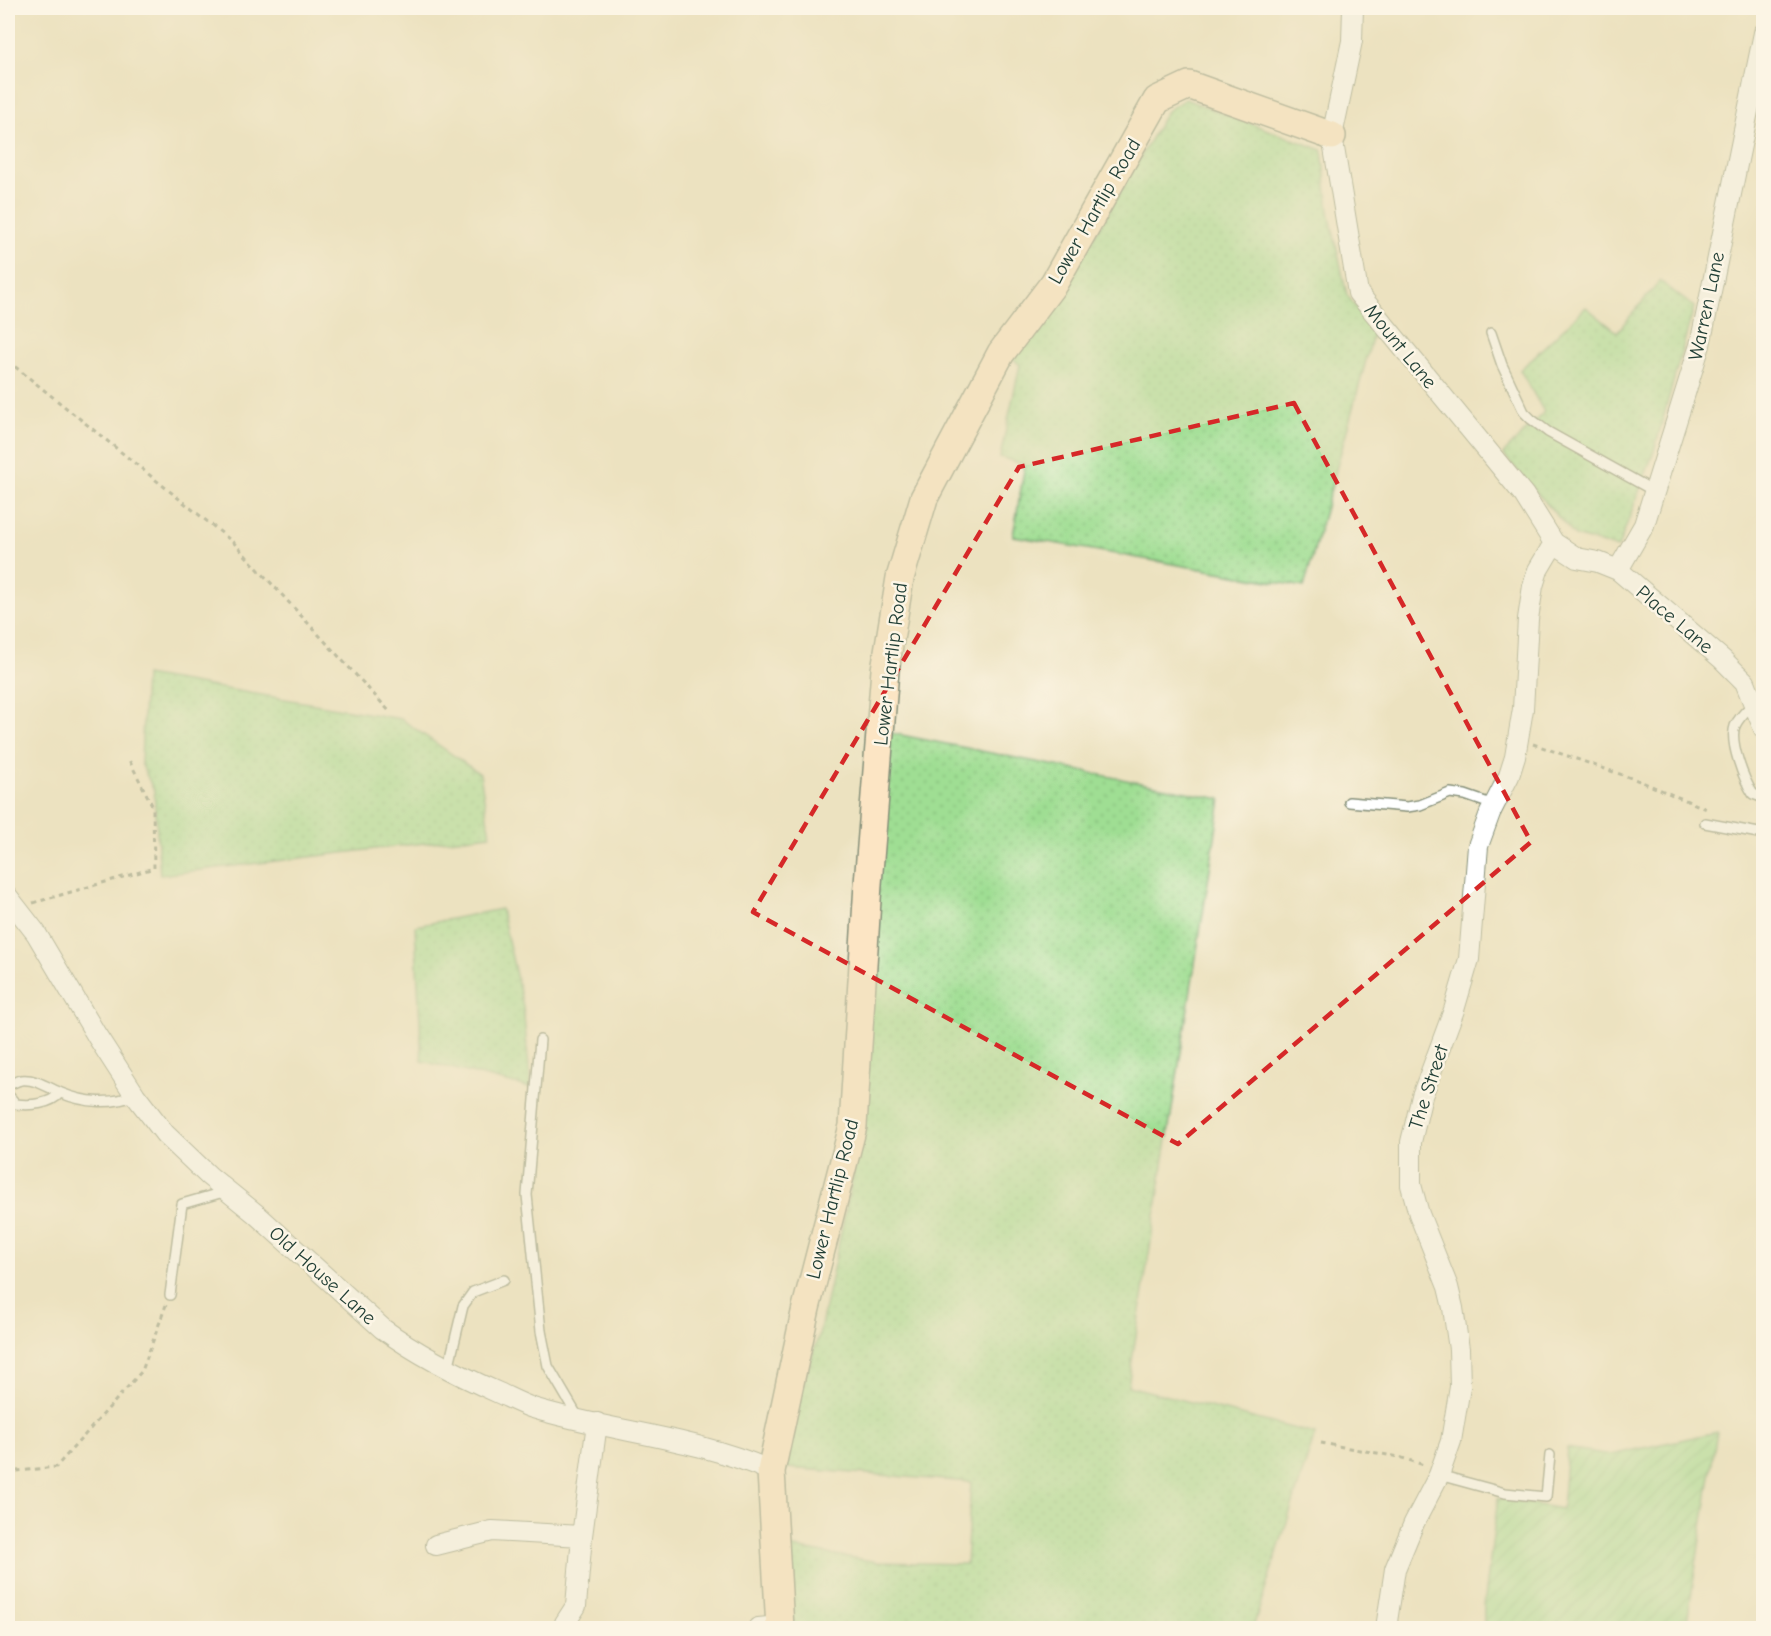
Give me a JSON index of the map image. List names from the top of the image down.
{
  "streets": {
    "street": [
      "Lower Hartlip Road",
      "Warren Lane",
      "Mount Lane",
      "Place Lane",
      "The Street",
      "Old House Lane"
    ]
  },
  "crossings": [
    ["Lower Hartlip Road", "Mount Lane"],
    ["Lower Hartlip Road", "Old House Lane"],
    ["Warren Lane", "Place Lane"],
    ["Mount Lane", "Place Lane"],
    ["Mount Lane", "The Street"],
    ["Place Lane", "The Street"]
  ]
}
